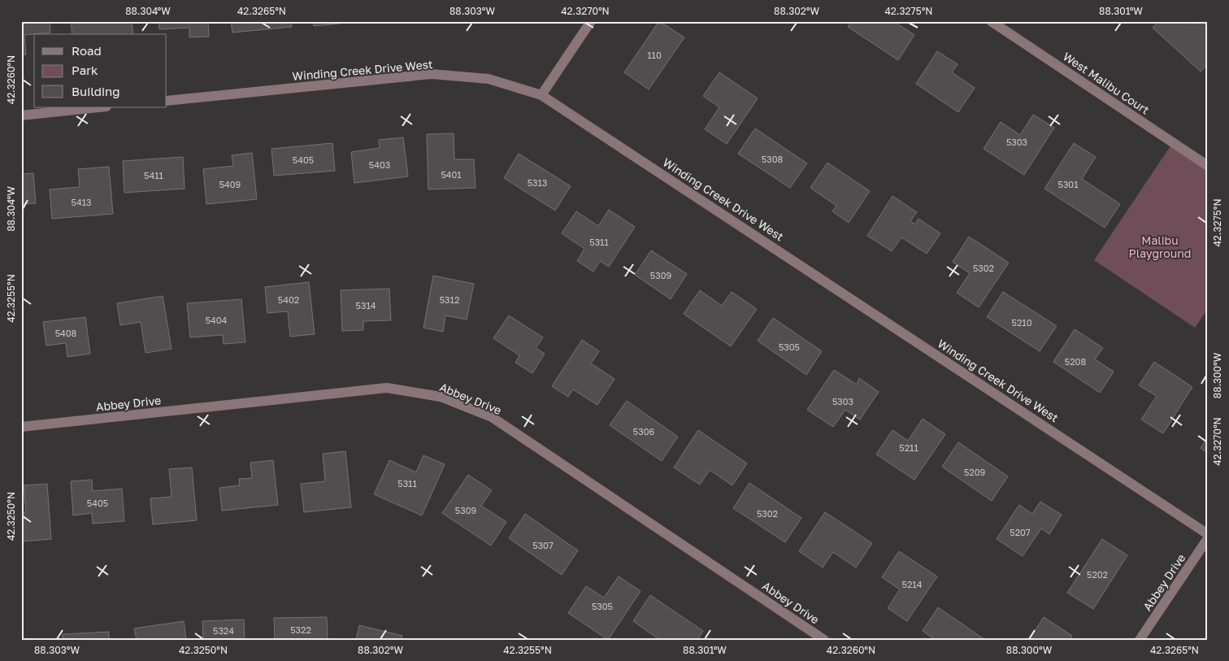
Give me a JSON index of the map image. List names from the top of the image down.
{
  "streets": {
    "street": ["Winding Creek Drive West", "West Malibu Court", "Abbey Drive"]
  },
  "parks": ["Malibu Playground"],
  "house_numbers": [
    "110",
    "5303",
    "5308",
    "5405",
    "5403",
    "5401",
    "5411",
    "5313",
    "5409",
    "5301",
    "5413",
    "5311",
    "5302",
    "5309",
    "5402",
    "5312",
    "5314",
    "5404",
    "5210",
    "5408",
    "5305",
    "5208",
    "5303",
    "5306",
    "5211",
    "5209",
    "5311",
    "5405",
    "5309",
    "5302",
    "5207",
    "5307",
    "5202",
    "5214",
    "5305",
    "5322",
    "5324"
  ],
  "legend": ["Road", "Park", "Building"],
  "coordinates": [
    "88.304°W",
    "42.3265°N",
    "88.303°W",
    "42.3270°N",
    "88.302°W",
    "42.3275°N",
    "88.301°W",
    "42.3260°N",
    "42.3255°N",
    "88.300°W",
    "42.3250°N"
  ]
}
